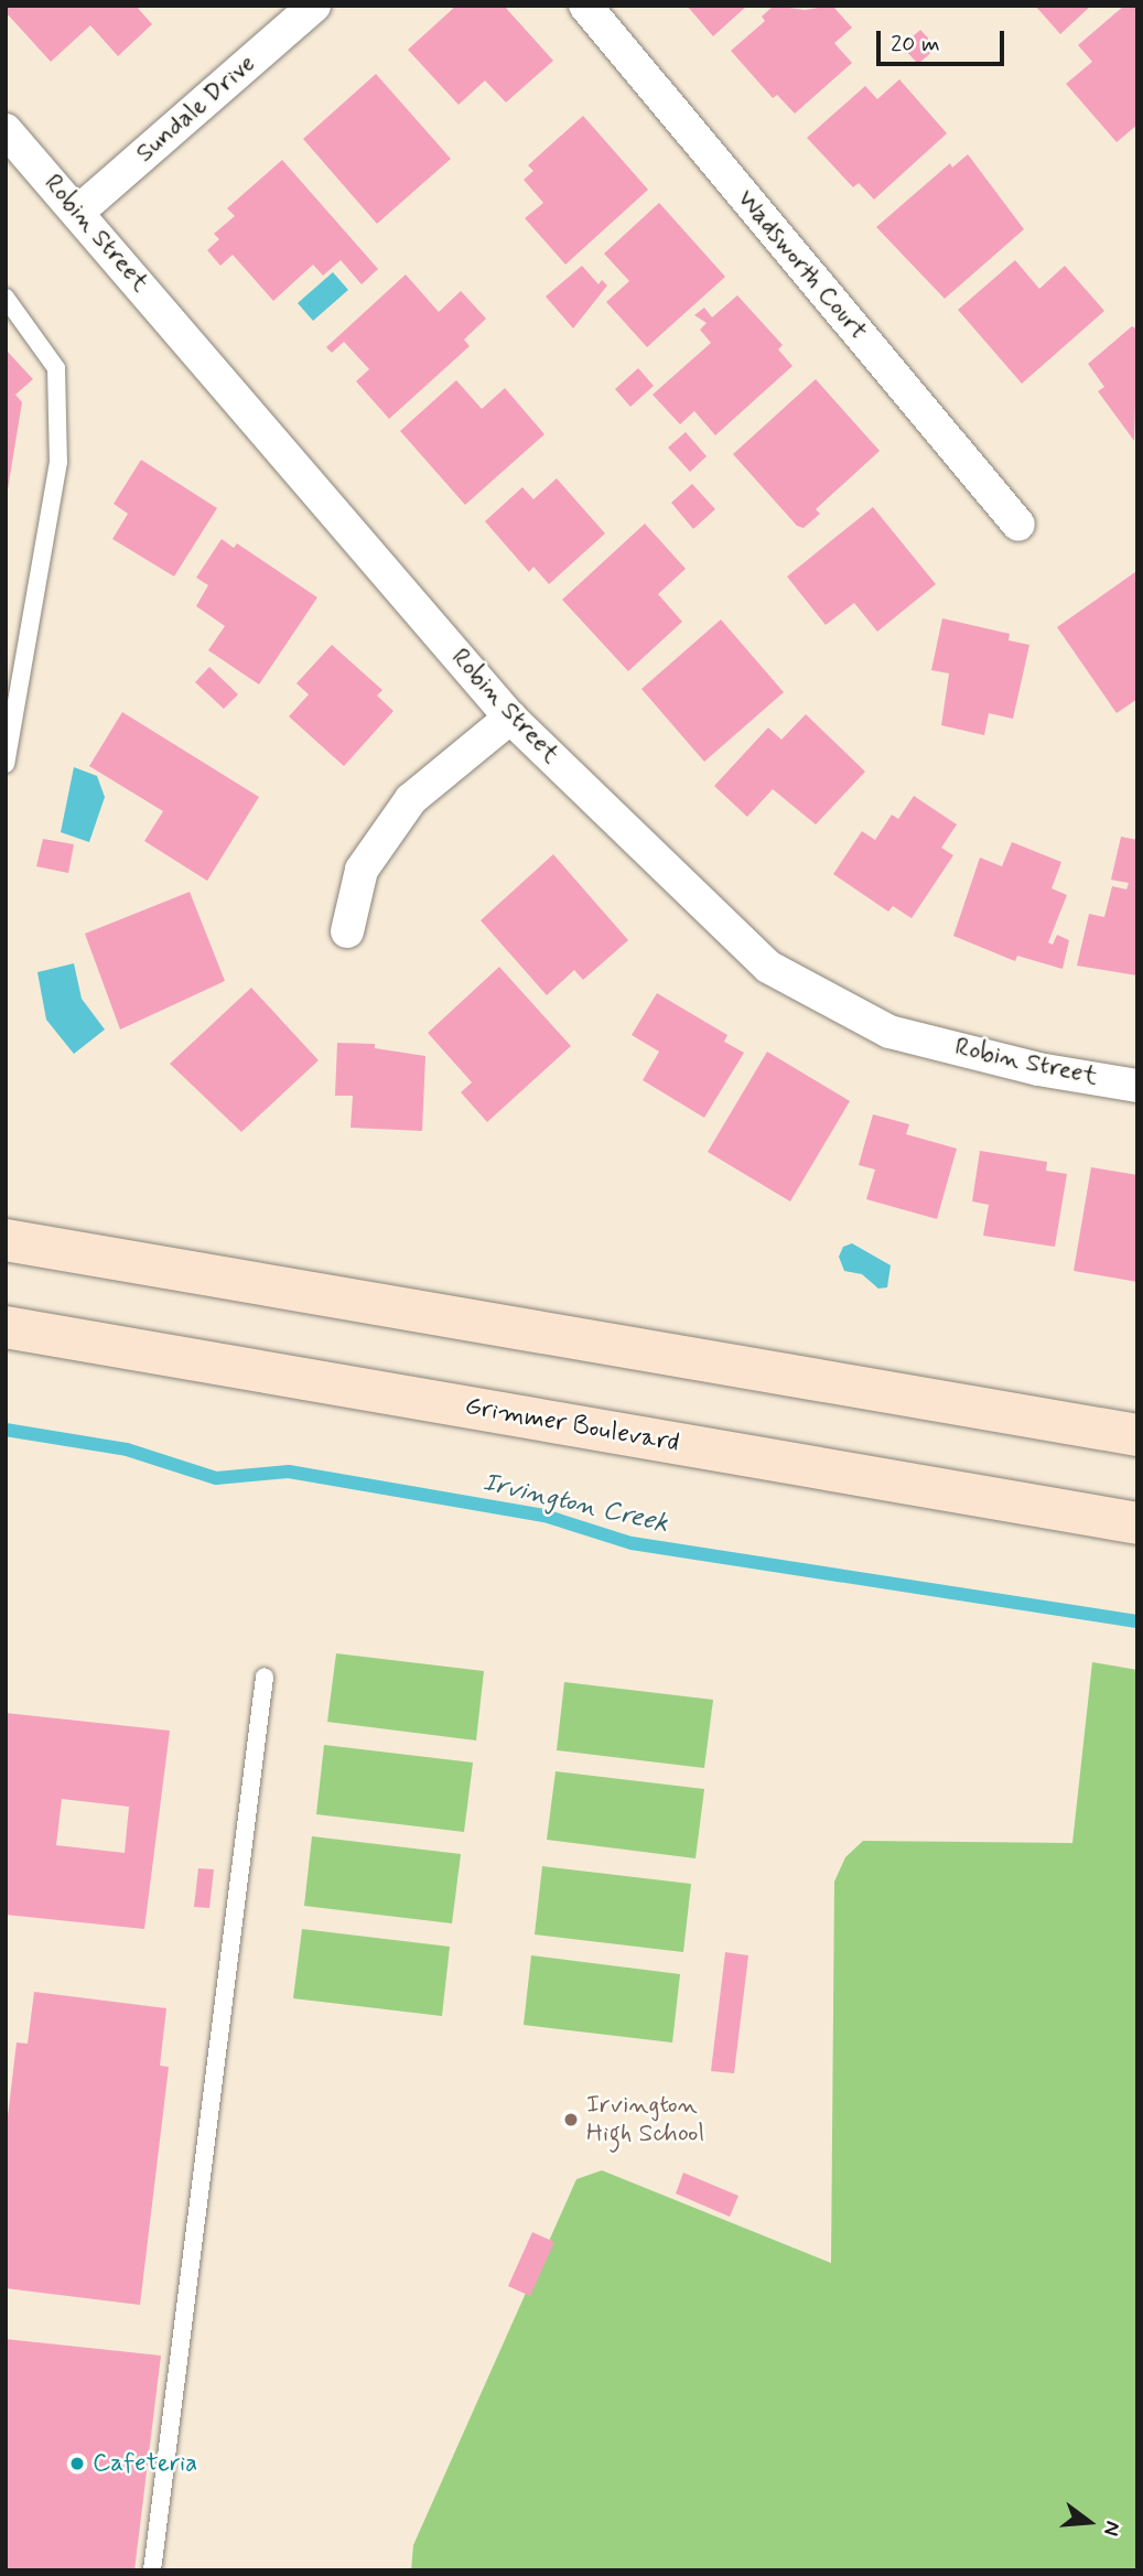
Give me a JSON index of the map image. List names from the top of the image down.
{
  "streets": {
    "main road": ["Grimmer Boulevard"],
    "street": ["Sundale Drive", "Robin Street", "Wadsworth Court"]
  },
  "crossings": [
    ["Sundale Drive", "Robin Street"]
  ],
  "water": ["Irvington Creek"],
  "places": ["Irvington High School", "Cafeteria"],
  "scale_bar": "20 m",
  "north": "right"
}
